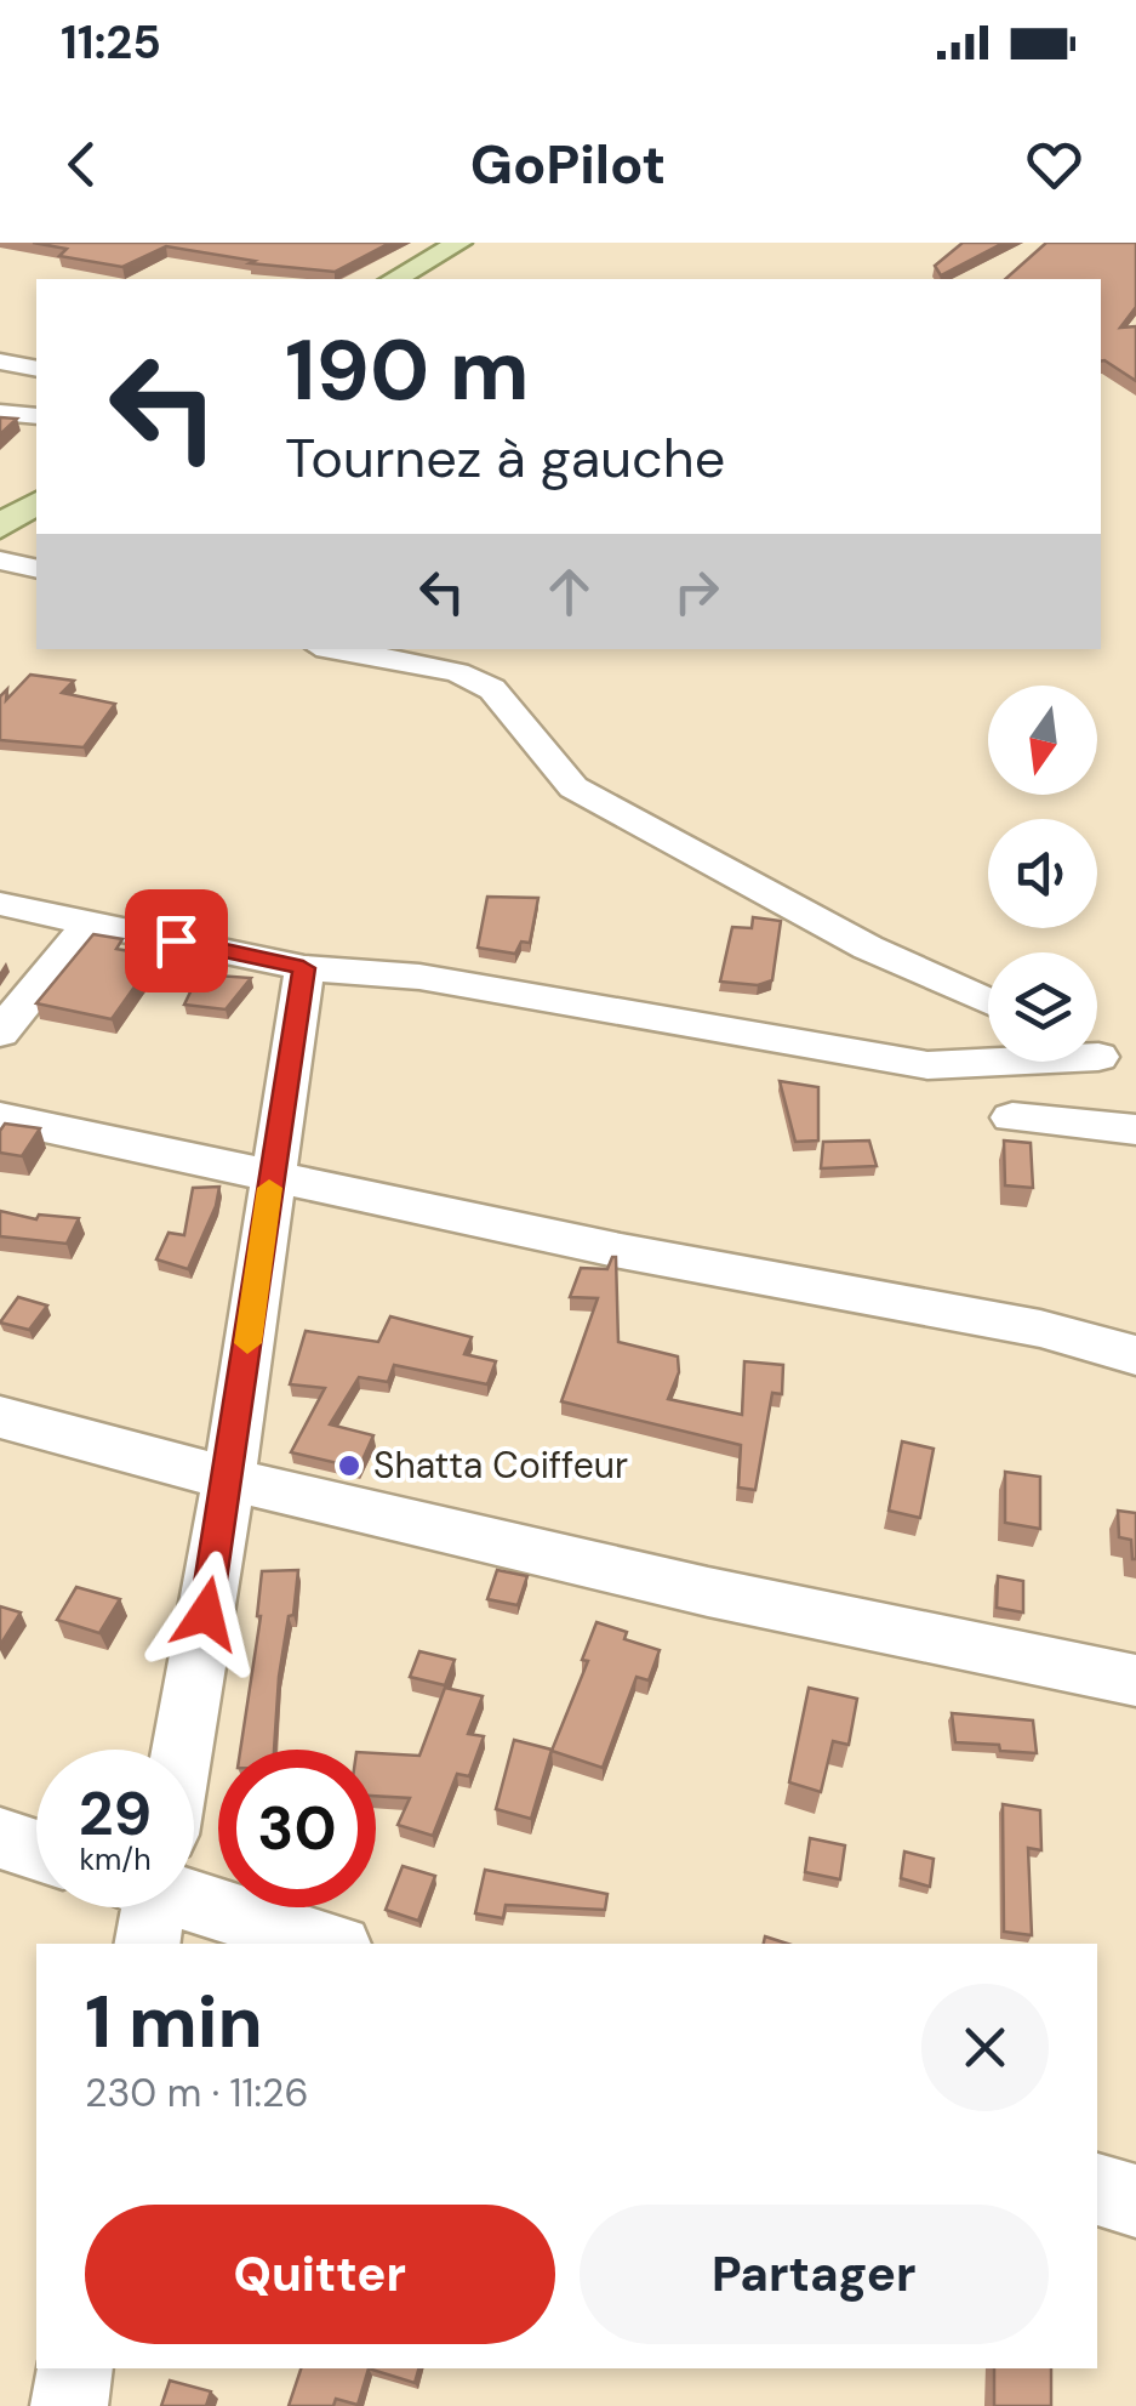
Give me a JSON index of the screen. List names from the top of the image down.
{
  "places": ["Shatta Coiffeur"],
  "north": "bottom",
  "page": {
    "status": "11:25",
    "header": "GoPilot",
    "turn": ["190 m", "Tournez à gauche"],
    "speed": "29 km/h",
    "limit": "30",
    "heading": ["1 min", "230 m · 11:26"],
    "buttons": ["Quitter", "Partager"]
  }
}
